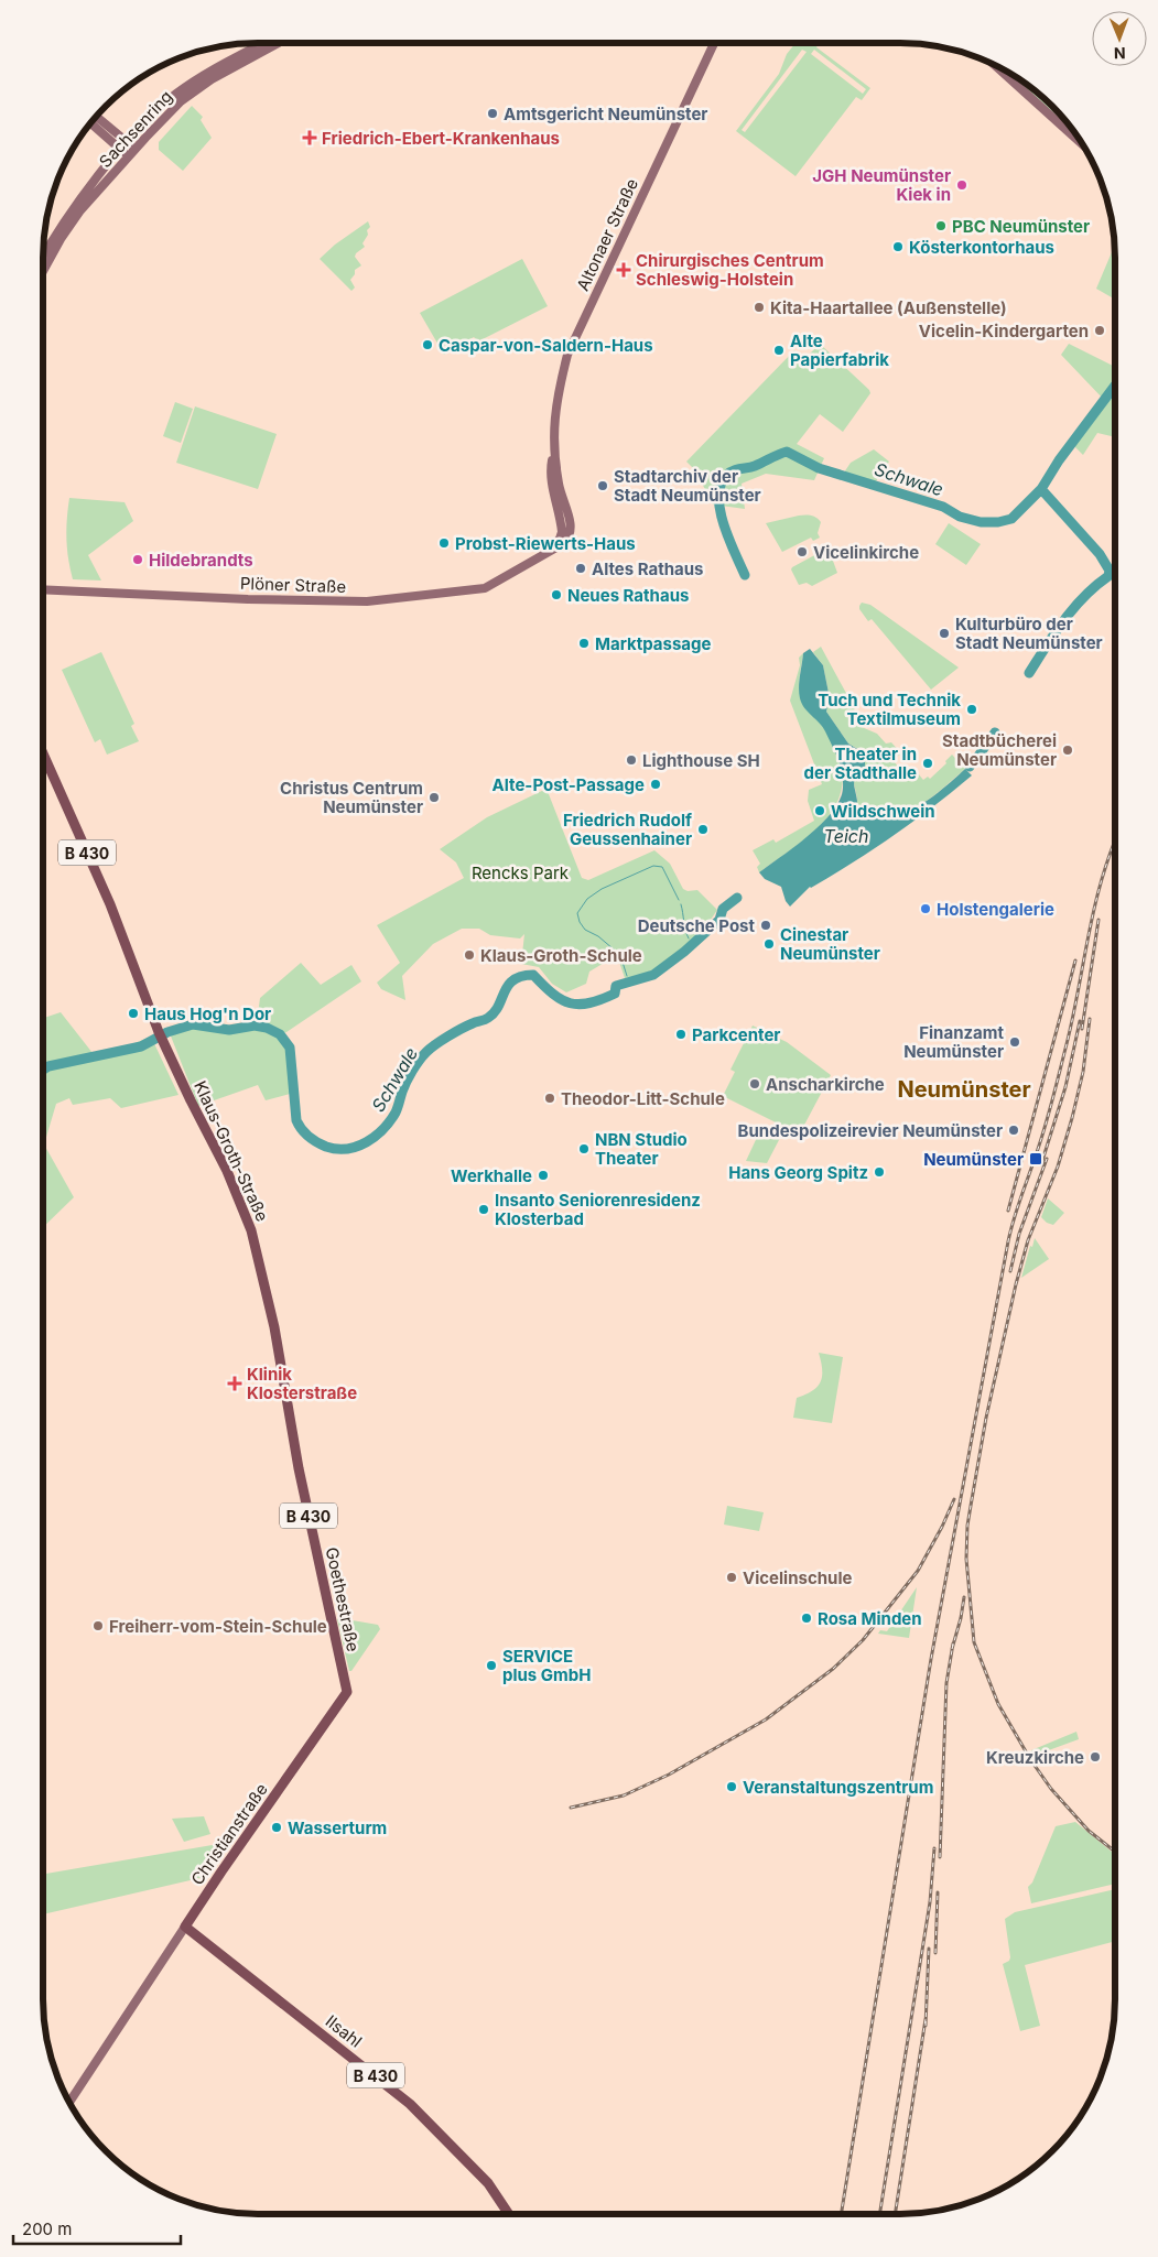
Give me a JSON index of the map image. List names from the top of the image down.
{
  "streets": {
    "main road": [
      "Sachsenring",
      "Altonaer Straße",
      "Plöner Straße",
      "B 430",
      "Klaus-Groth-Straße",
      "Goethestraße",
      "Christianstraße",
      "Ilsahl"
    ]
  },
  "crossings": [
    ["Altonaer Straße", "Plöner Straße"],
    ["Klaus-Groth-Straße", "Goethestraße"],
    ["Goethestraße", "Christianstraße"],
    ["Christianstraße", "Ilsahl"]
  ],
  "districts": ["Neumünster"],
  "water": ["Schwale", "Teich"],
  "parks": ["Rencks Park"],
  "places": {
    "other": [
      "Amtsgericht Neumünster",
      "JGH Neumünster Kiek in",
      "PBC Neumünster",
      "Kösterkontorhaus",
      "Kita-Haartallee (Außenstelle)",
      "Vicelin-Kindergarten",
      "Caspar-von-Saldern-Haus",
      "Alte Papierfabrik",
      "Stadtarchiv der Stadt Neumünster",
      "Probst-Riewerts-Haus",
      "Vicelinkirche",
      "Hildebrandts",
      "Altes Rathaus",
      "Neues Rathaus",
      "Kulturbüro der Stadt Neumünster",
      "Marktpassage",
      "Tuch und Technik Textilmuseum",
      "Stadtbücherei Neumünster",
      "Lighthouse SH",
      "Theater in der Stadthalle",
      "Alte-Post-Passage",
      "Christus Centrum Neumünster",
      "Wildschwein",
      "Friedrich Rudolf Geussenhainer",
      "Holstengalerie",
      "Deutsche Post",
      "Cinestar Neumünster",
      "Klaus-Groth-Schule",
      "Haus Hog'n Dor",
      "Parkcenter",
      "Finanzamt Neumünster",
      "Anscharkirche",
      "Theodor-Litt-Schule",
      "Bundespolizeirevier Neumünster",
      "NBN Studio Theater",
      "Hans Georg Spitz",
      "Werkhalle",
      "Insanto Seniorenresidenz Klosterbad",
      "Vicelinschule",
      "Rosa Minden",
      "Freiherr-vom-Stein-Schule",
      "SERVICE plus GmbH",
      "Kreuzkirche",
      "Veranstaltungszentrum",
      "Wasserturm"
    ],
    "health": ["Friedrich-Ebert-Krankenhaus", "Chirurgisches Centrum Schleswig-Holstein", "Klinik Klosterstraße"],
    "transit": ["Neumünster"]
  },
  "scale_bar": "200 m",
  "north": "bottom"
}
